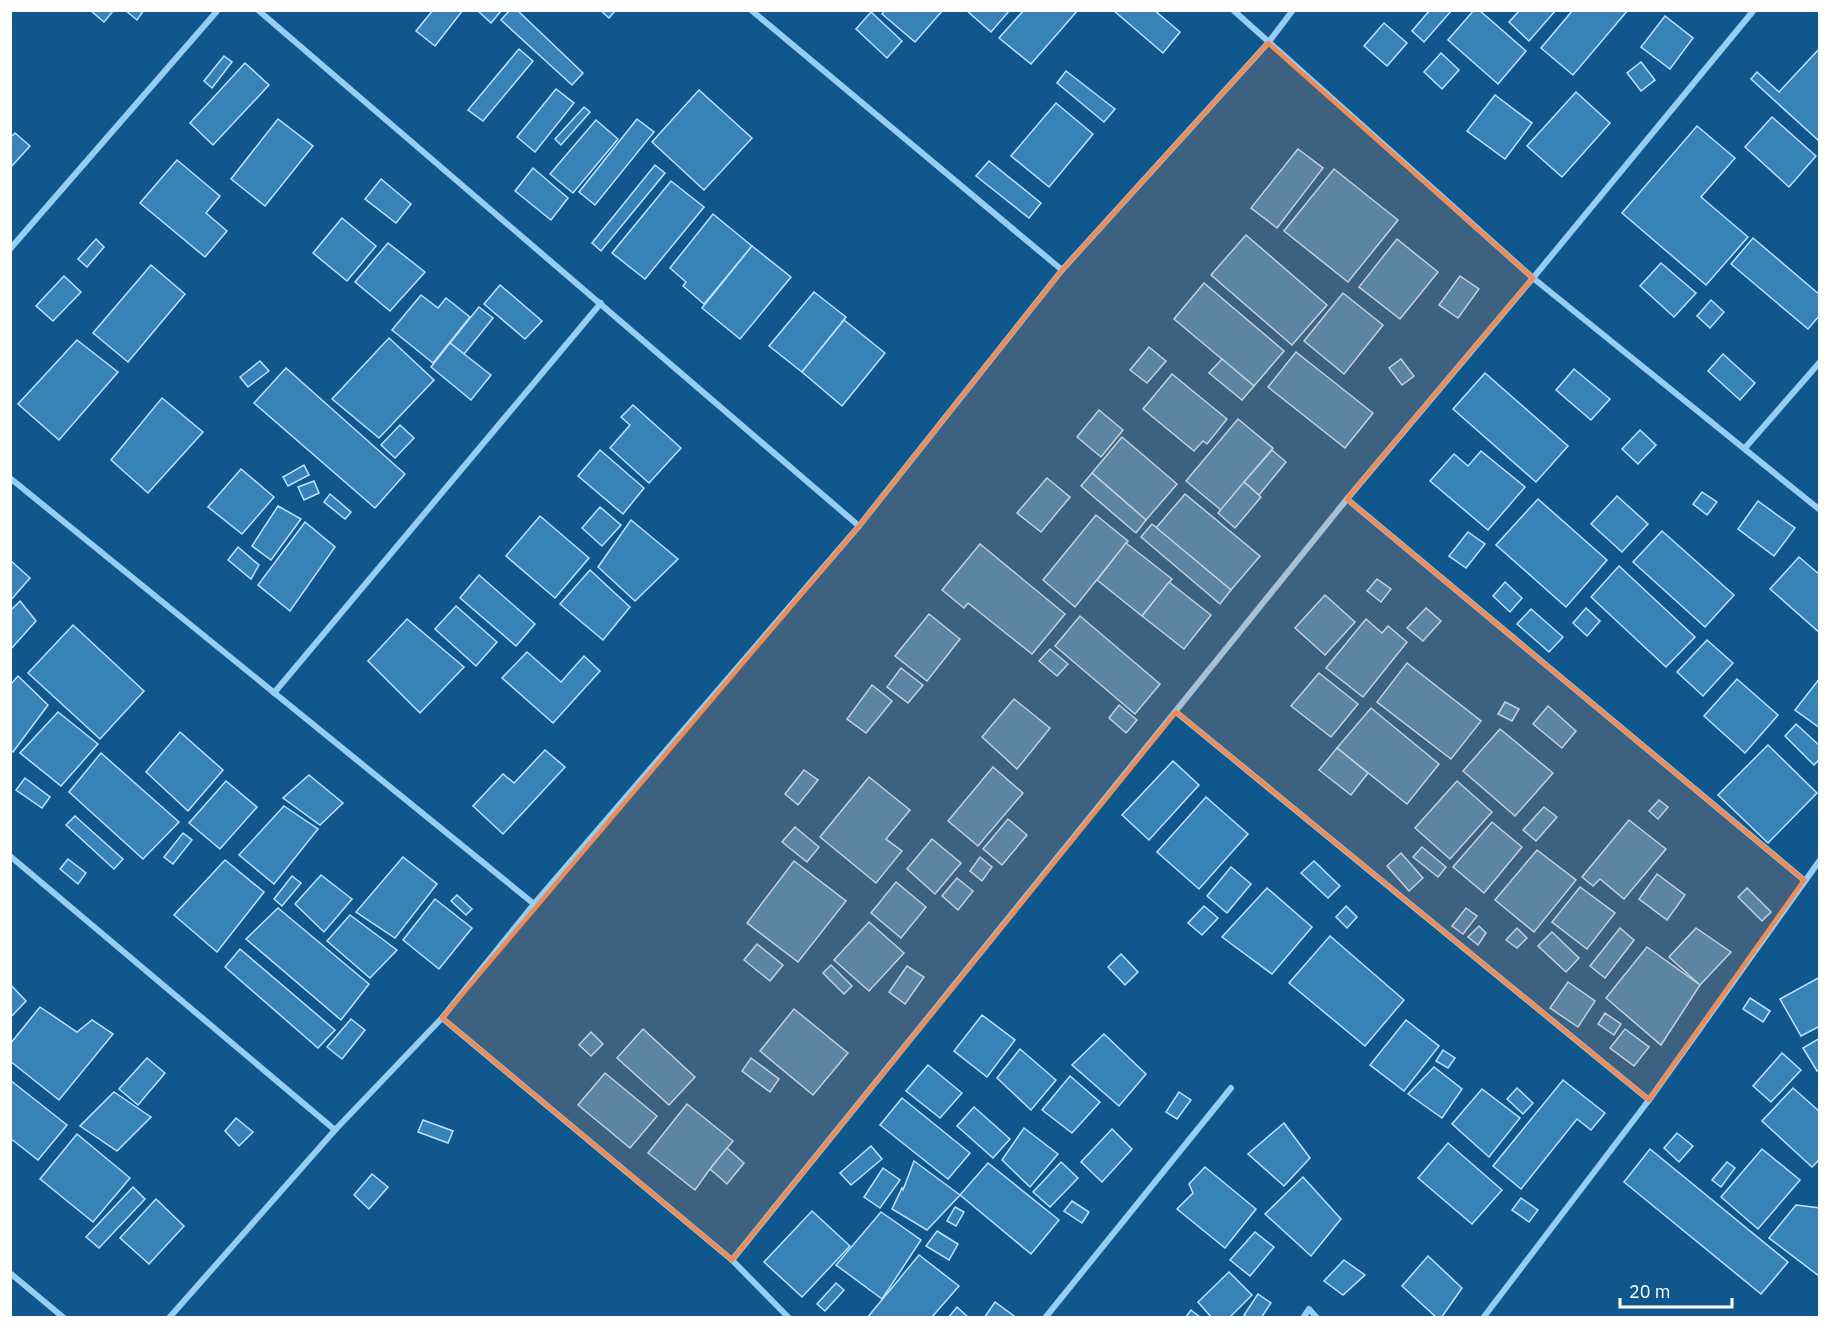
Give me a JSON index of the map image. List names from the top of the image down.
{
  "scale_bar": "20 m"
}
